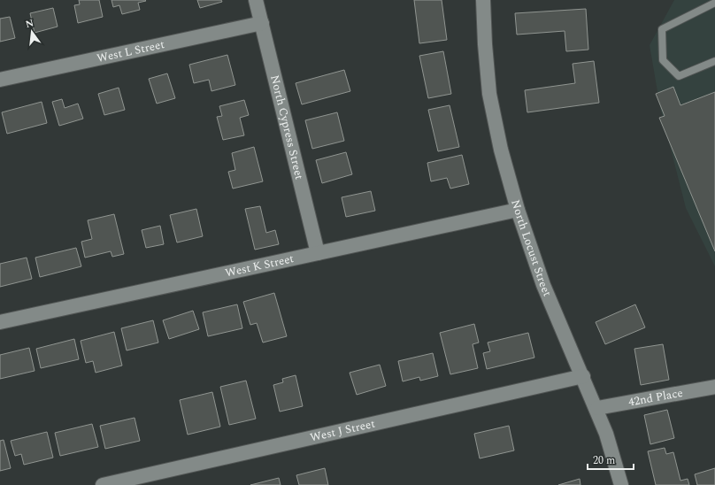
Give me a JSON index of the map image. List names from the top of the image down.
{
  "streets": {
    "street": [
      "West L Street",
      "North Cypress Street",
      "North Locust Street",
      "West K Street",
      "42nd Place",
      "West J Street"
    ]
  },
  "crossings": [
    ["West L Street", "North Cypress Street"],
    ["North Cypress Street", "West K Street"],
    ["North Locust Street", "West K Street"],
    ["North Locust Street", "42nd Place"],
    ["North Locust Street", "West J Street"]
  ],
  "scale_bar": "20 m",
  "north": "top"
}
